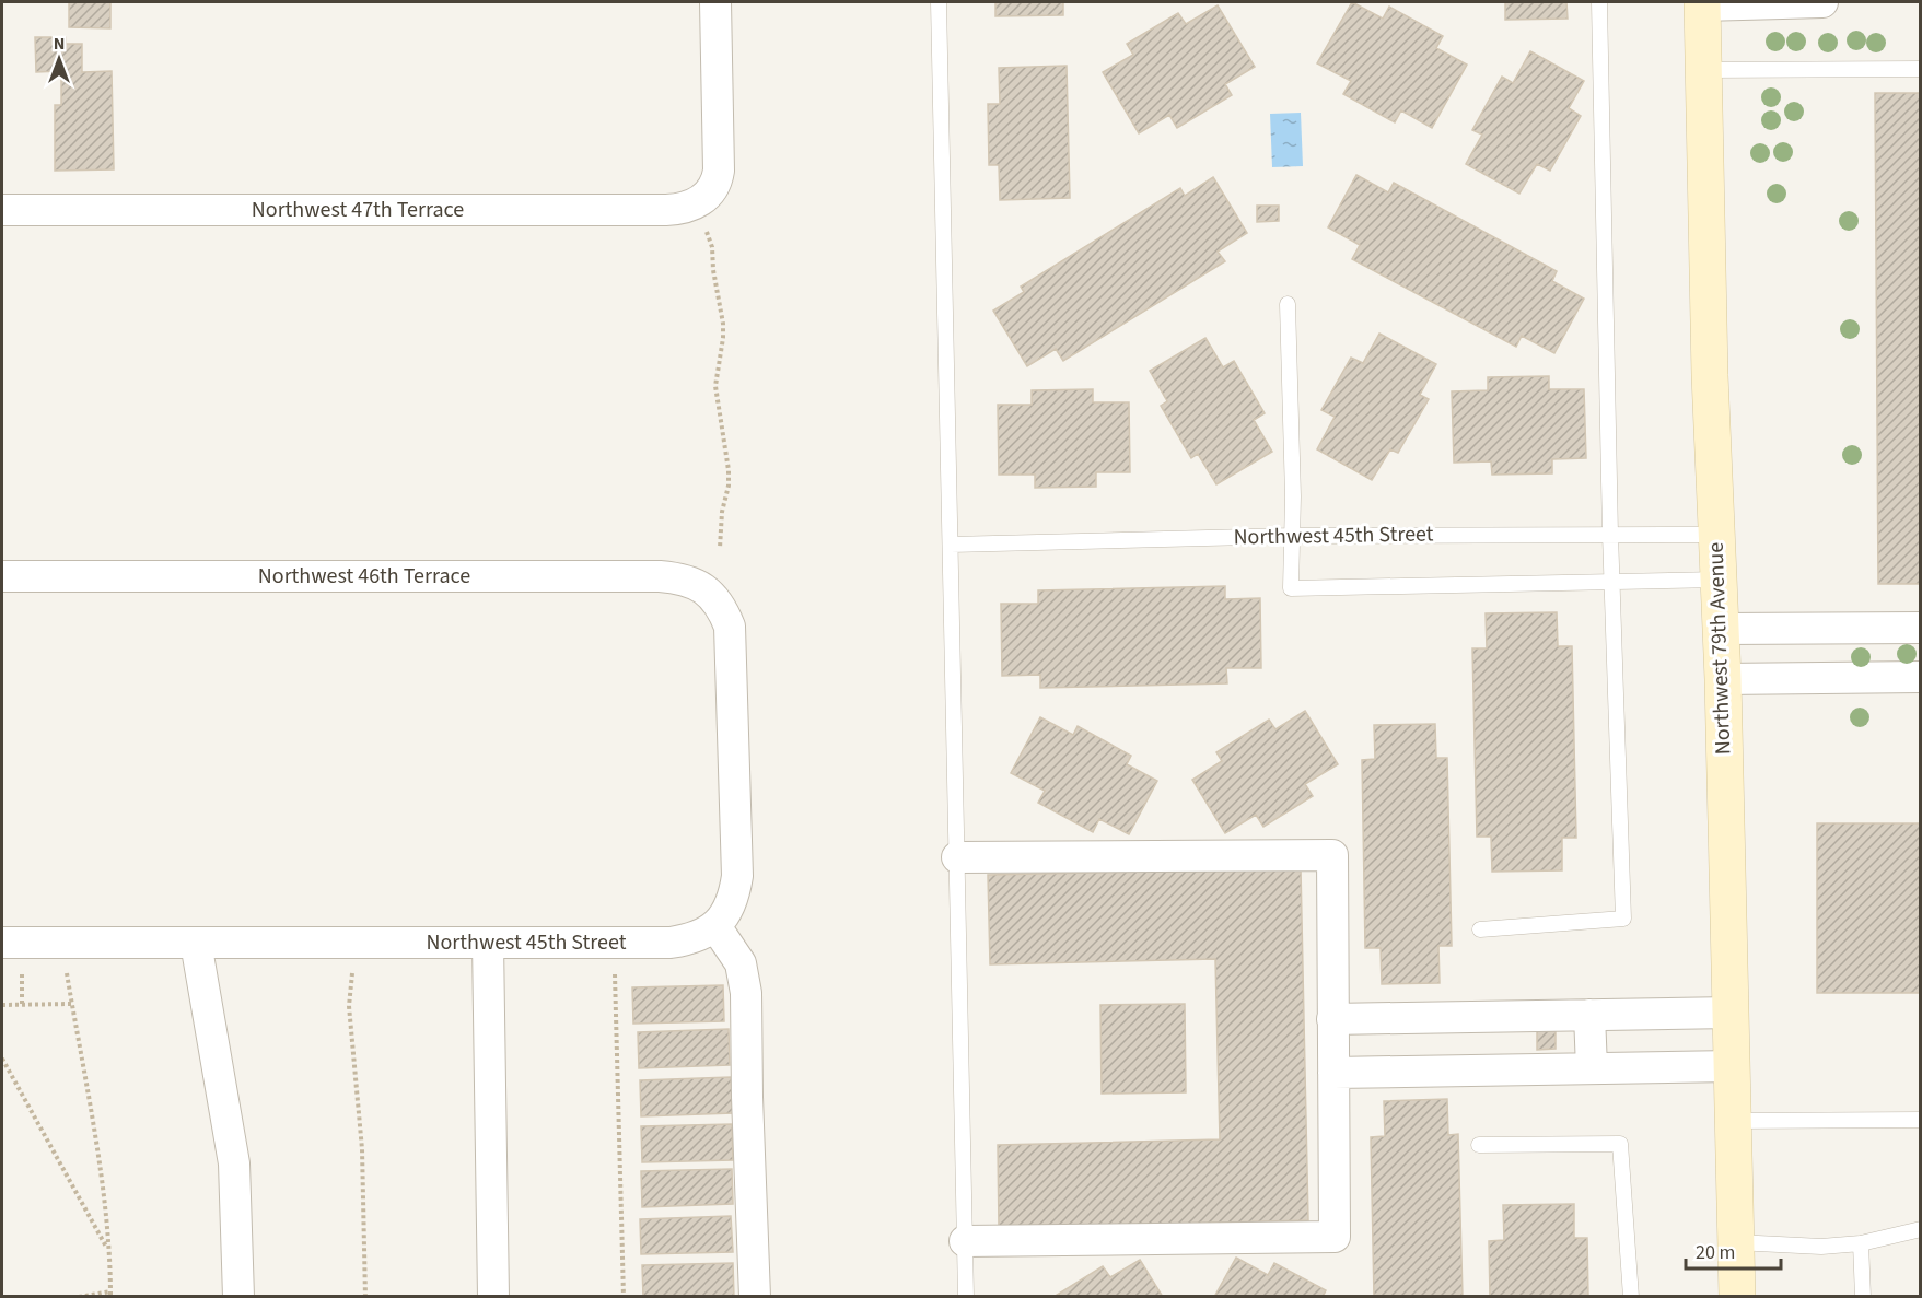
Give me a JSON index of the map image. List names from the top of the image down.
{
  "streets": {
    "main road": ["Northwest 79th Avenue"],
    "street": ["Northwest 47th Terrace", "Northwest 45th Street", "Northwest 46th Terrace"]
  },
  "crossings": [
    ["Northwest 45th Street", "Northwest 46th Terrace"],
    ["Northwest 45th Street", "Northwest 79th Avenue"]
  ],
  "scale_bar": "20 m",
  "north": "top"
}
